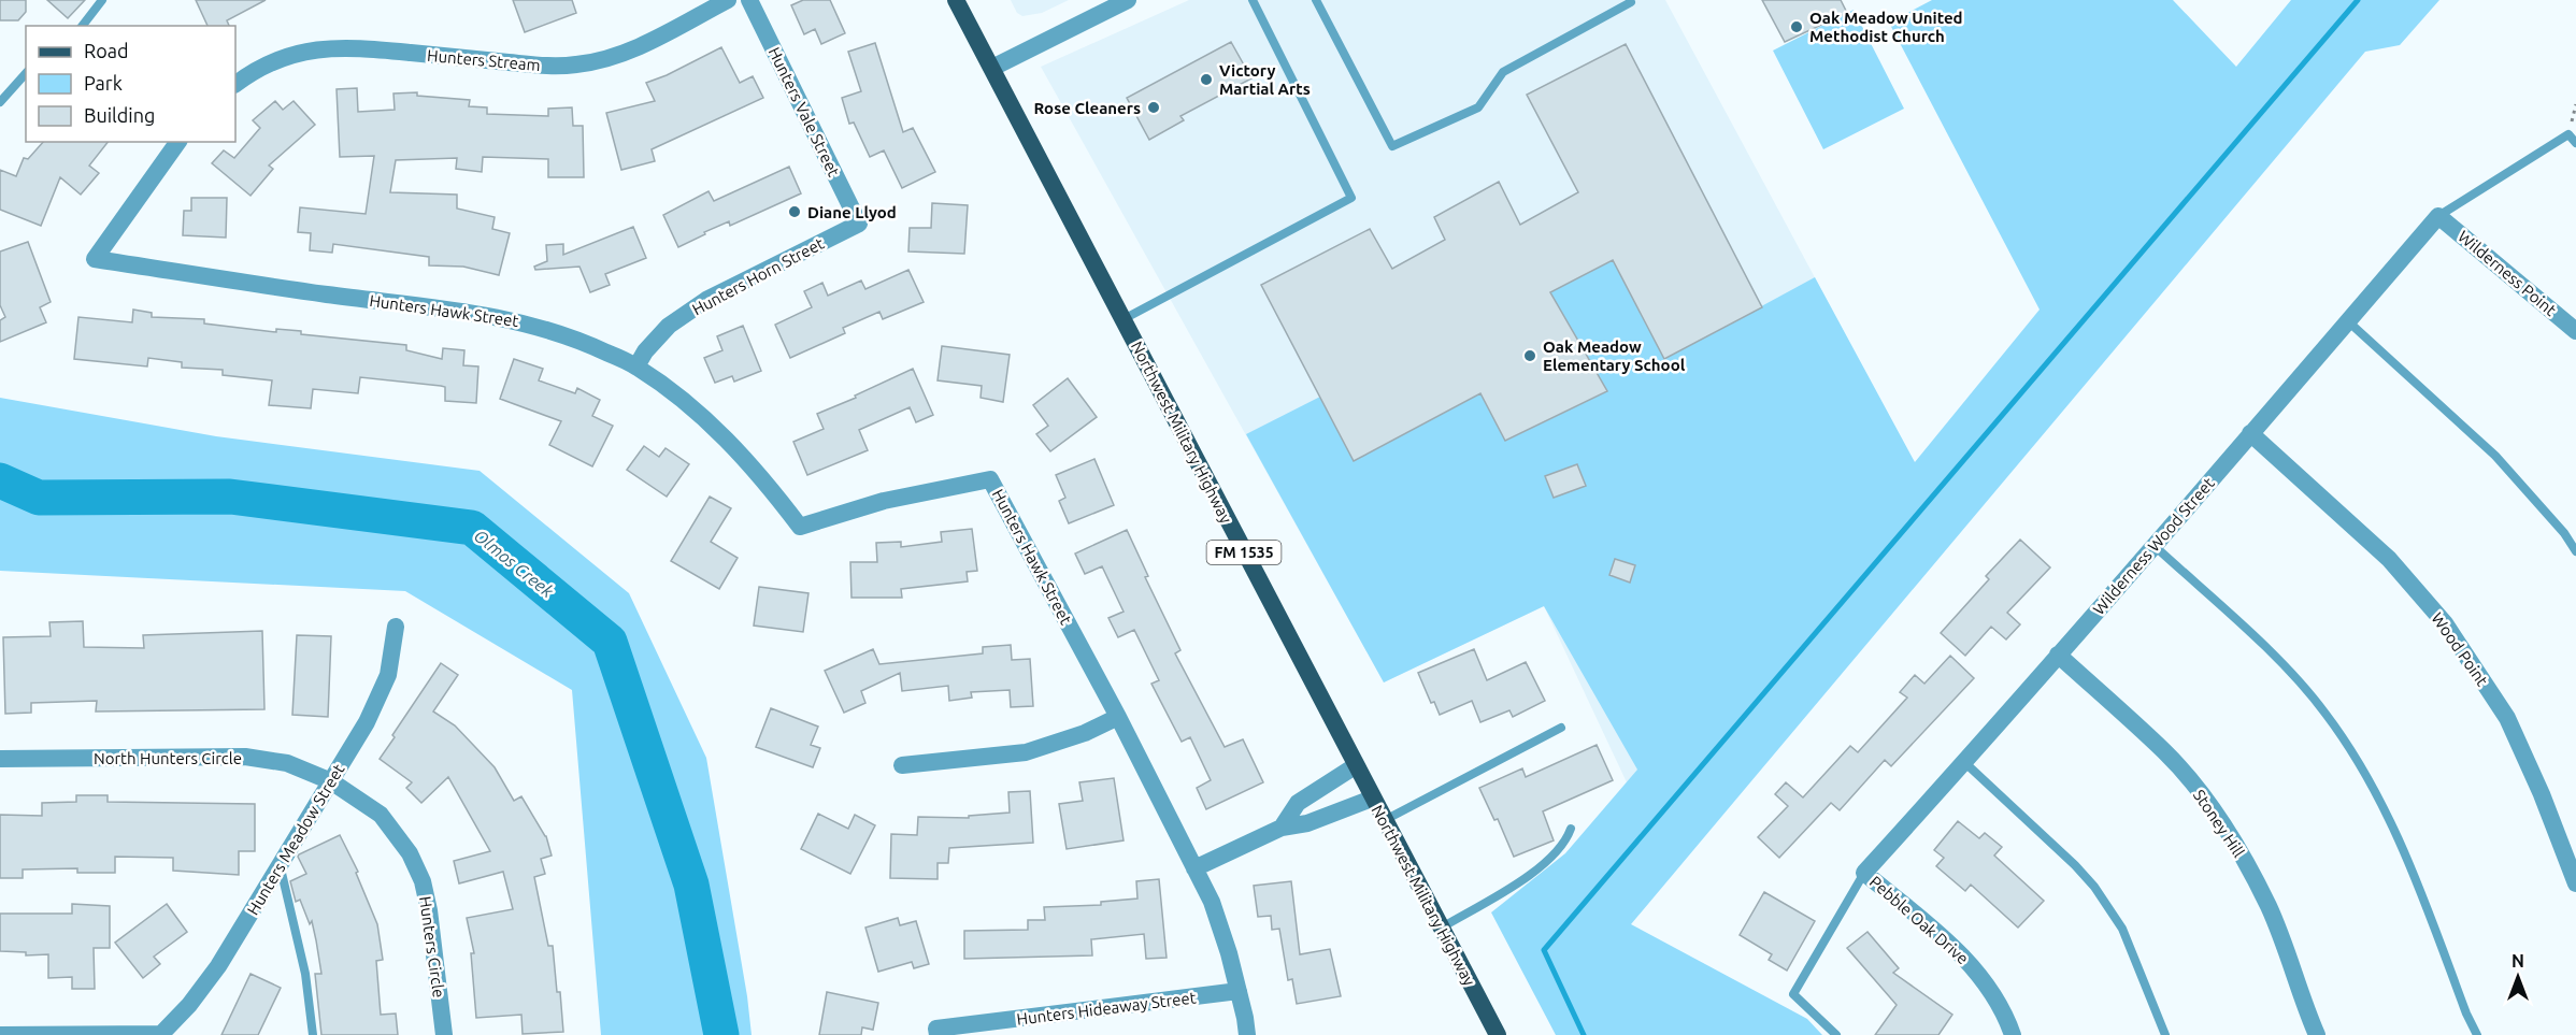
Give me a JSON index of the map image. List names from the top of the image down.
{
  "streets": {
    "main road": ["Northwest Military Highway", "FM 1535"],
    "street": [
      "Hunters Stream",
      "Hunters Vale Street",
      "Wilderness Point",
      "Hunters Horn Street",
      "Hunters Hawk Street",
      "Wilderness Wood Street",
      "Wood Point",
      "North Hunters Circle",
      "Stoney Hill",
      "Hunters Meadow Street",
      "Pebble Oak Drive",
      "Hunters Circle",
      "Hunters Hideaway Street"
    ]
  },
  "crossings": [
    ["Hunters Vale Street", "Hunters Horn Street"],
    ["Wilderness Point", "Wilderness Wood Street"],
    ["Hunters Horn Street", "Hunters Hawk Street"],
    ["Hunters Hawk Street", "Hunters Hideaway Street"],
    ["Wilderness Wood Street", "Wood Point"],
    ["Wilderness Wood Street", "Stoney Hill"],
    ["Wilderness Wood Street", "Pebble Oak Drive"],
    ["North Hunters Circle", "Hunters Meadow Street"],
    ["North Hunters Circle", "Hunters Circle"],
    ["Hunters Meadow Street", "Hunters Circle"]
  ],
  "water": ["Olmos Creek"],
  "places": [
    "Oak Meadow United Methodist Church",
    "Victory Martial Arts",
    "Rose Cleaners",
    "Diane Llyod",
    "Oak Meadow Elementary School"
  ],
  "legend": ["Road", "Park", "Building"],
  "north": "top"
}
